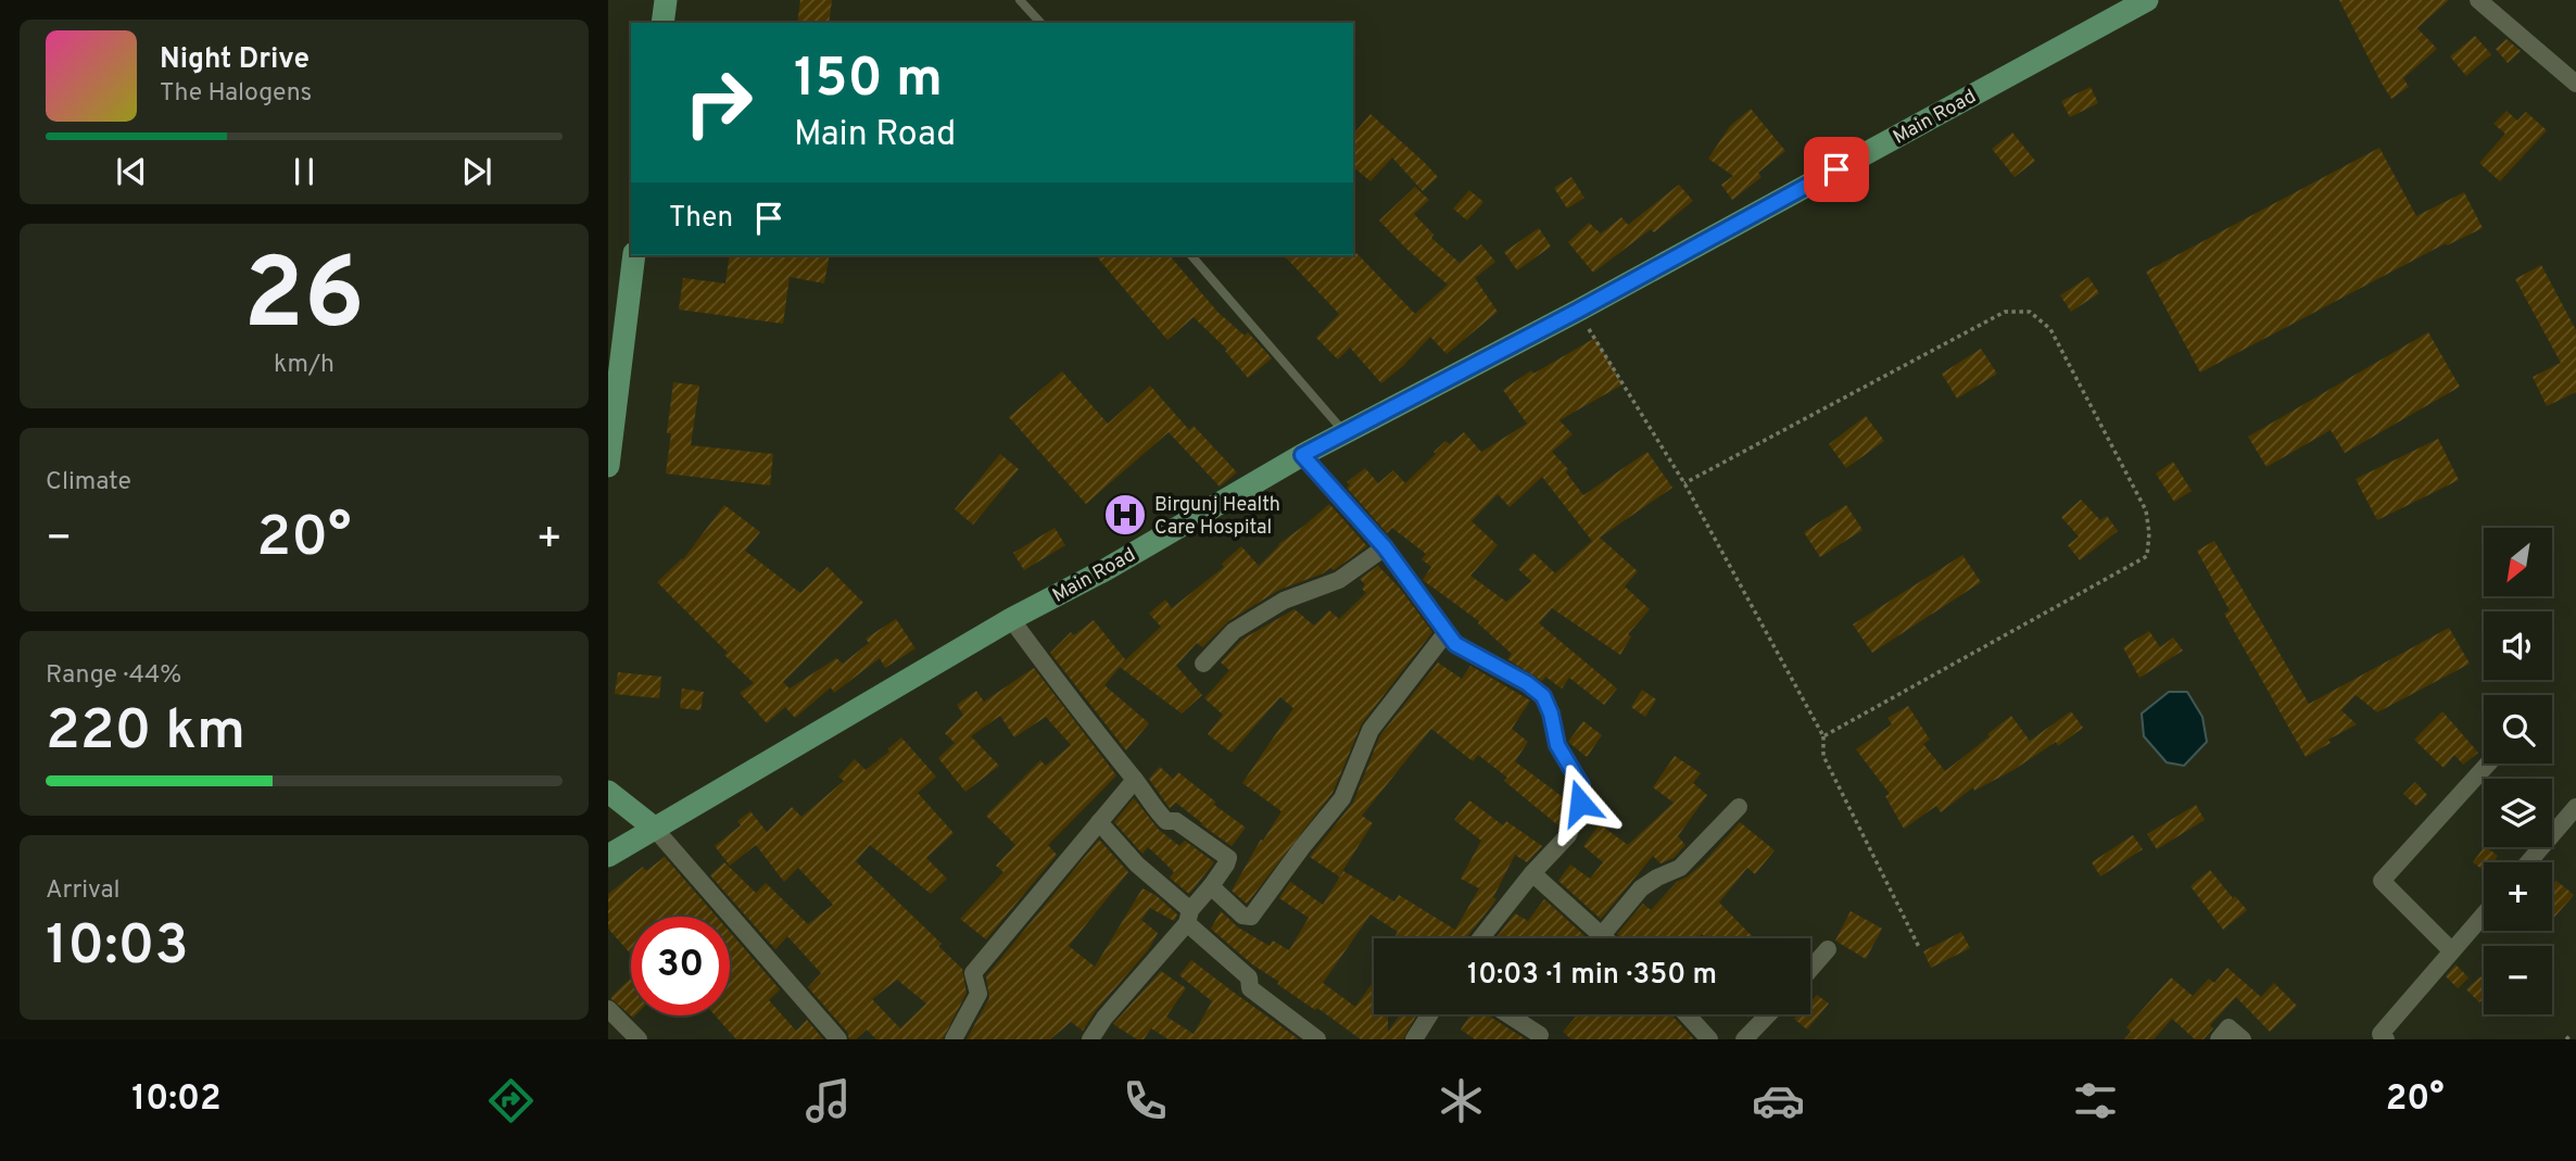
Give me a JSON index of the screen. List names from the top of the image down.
{
  "streets": {
    "main road": ["Main Road"]
  },
  "places": {
    "hospital": ["Birgunj Health Care Hospital"]
  },
  "north": "bottom left",
  "page": {
    "turn": ["150 m", "Main Road"],
    "song": ["Night Drive", "The Halogens"],
    "then": "Then",
    "tile": [
      ["26", "km/h"],
      "Climate",
      ["Range · 44%", "220 km"],
      ["Arrival", "10:03"]
    ],
    "heat": ["−", "20°", "+"],
    "map_buttons": ["+", "−"],
    "limit": "30",
    "trip": "10:03 · 1 min · 350 m",
    "tabs": ["10:02", "20°"]
  }
}
